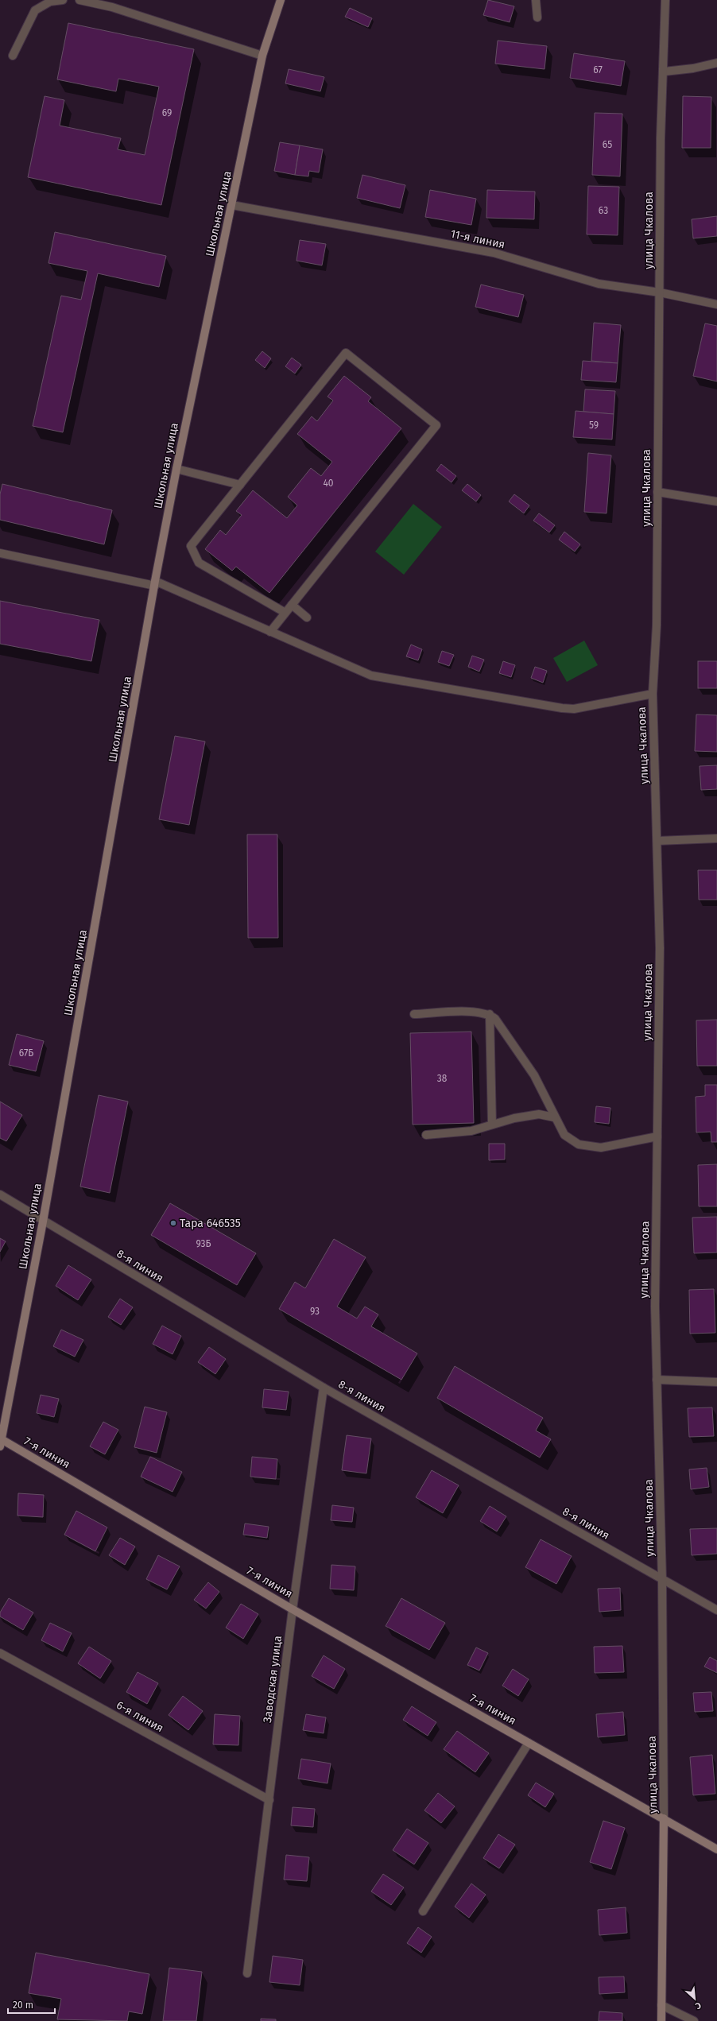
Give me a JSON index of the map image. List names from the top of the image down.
{
  "streets": {
    "street": [
      "Школьная улица",
      "улица Чкалова",
      "11-я линия",
      "8-я линия",
      "7-я линия",
      "Заводская улица",
      "6-я линия"
    ]
  },
  "crossings": [
    ["Школьная улица", "11-я линия"],
    ["Школьная улица", "8-я линия"],
    ["Школьная улица", "7-я линия"],
    ["улица Чкалова", "11-я линия"],
    ["улица Чкалова", "8-я линия"],
    ["улица Чкалова", "7-я линия"],
    ["8-я линия", "Заводская улица"],
    ["7-я линия", "Заводская улица"],
    ["Заводская улица", "6-я линия"]
  ],
  "places": ["Тара 646535"],
  "house_numbers": [
    "67",
    "69",
    "65",
    "63",
    "59",
    "40",
    "67Б",
    "38",
    "93Б",
    "93"
  ],
  "scale_bar": "20 m",
  "north": "bottom right"
}
